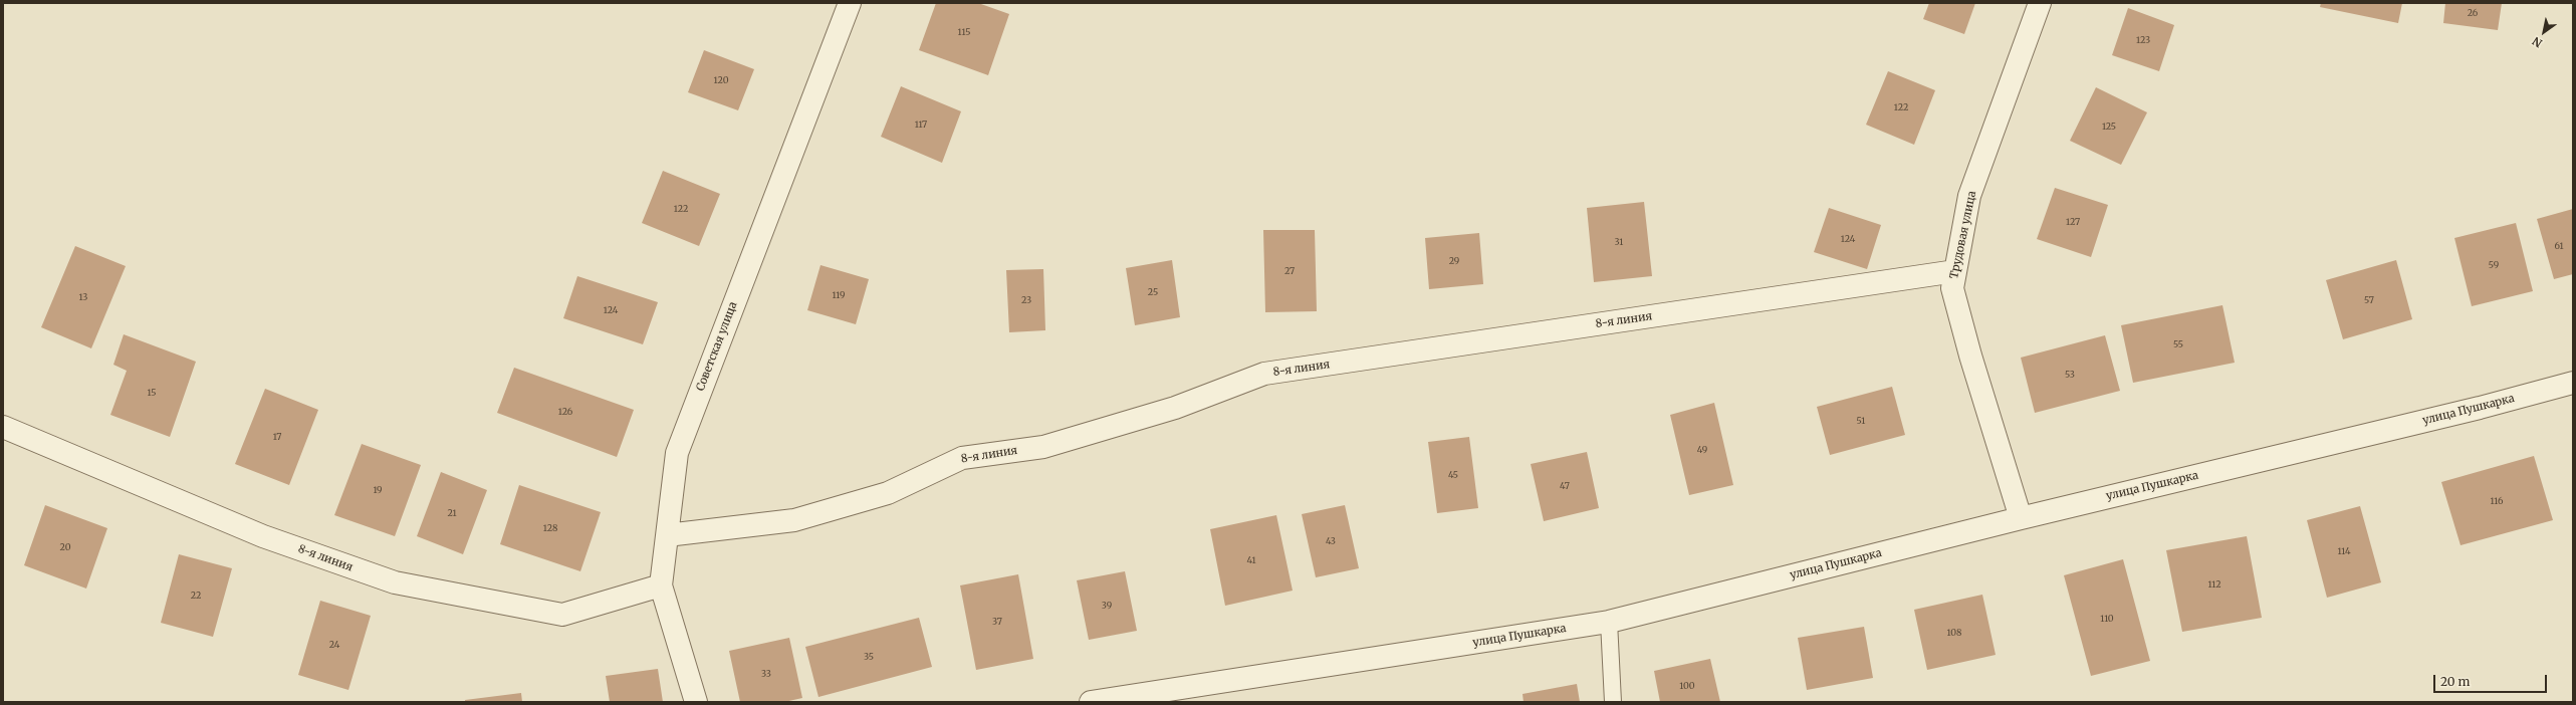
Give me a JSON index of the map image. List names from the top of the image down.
{
  "streets": {
    "street": [
      "Трудовая улица",
      "8-я линия",
      "Советская улица",
      "улица Пушкарка"
    ]
  },
  "crossings": [
    ["Трудовая улица", "8-я линия"],
    ["Трудовая улица", "улица Пушкарка"],
    ["8-я линия", "Советская улица"]
  ],
  "house_numbers": [
    "26",
    "115",
    "123",
    "120",
    "122",
    "117",
    "125",
    "122",
    "127",
    "124",
    "31",
    "61",
    "29",
    "59",
    "27",
    "25",
    "119",
    "13",
    "23",
    "57",
    "124",
    "55",
    "53",
    "15",
    "126",
    "51",
    "17",
    "49",
    "45",
    "47",
    "19",
    "116",
    "21",
    "128",
    "43",
    "20",
    "114",
    "41",
    "112",
    "22",
    "39",
    "110",
    "37",
    "108",
    "24",
    "35",
    "33",
    "100"
  ],
  "scale_bar": "20 m",
  "north": "bottom left"
}
